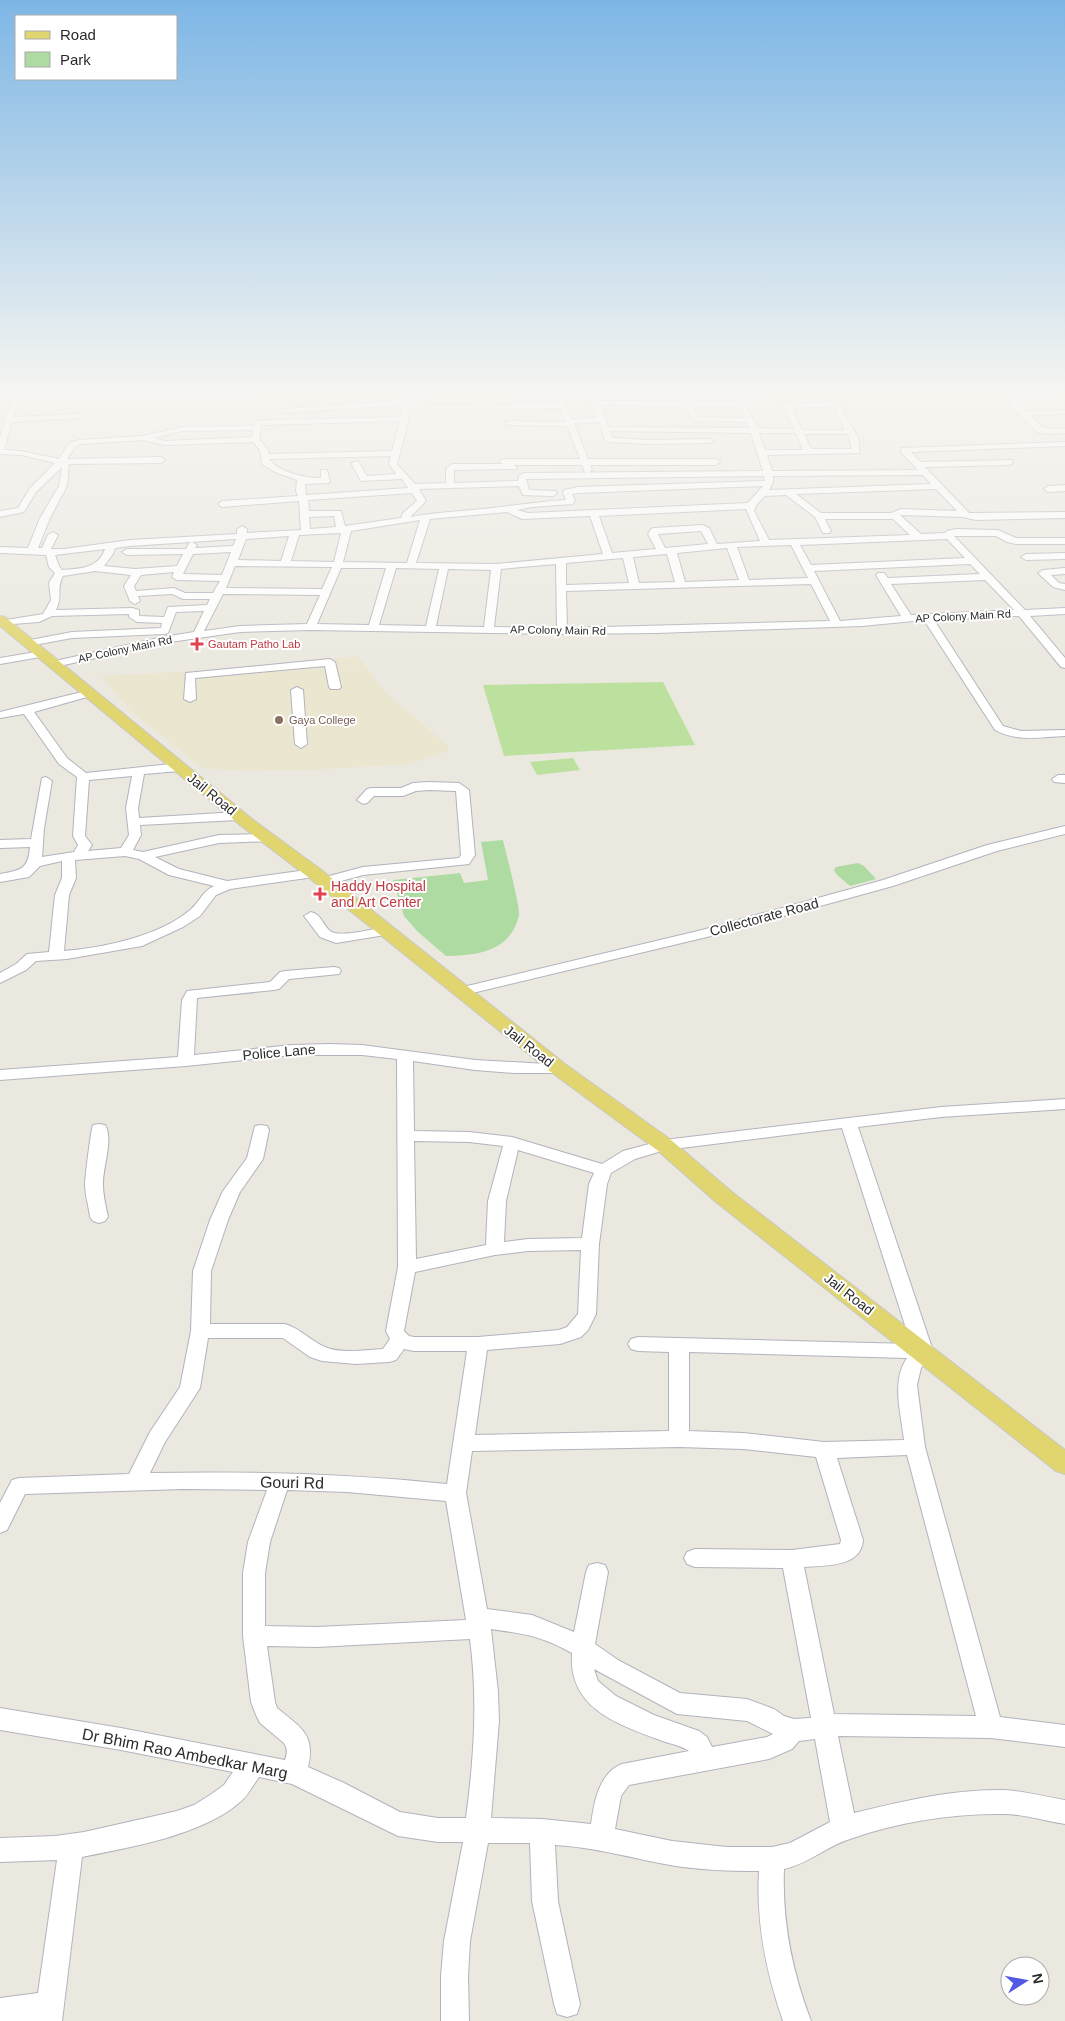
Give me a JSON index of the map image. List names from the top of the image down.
{
  "streets": {
    "main road": ["Jail Road"],
    "street": [
      "AP Colony Main Rd",
      "Collectorate Road",
      "Police Lane",
      "Gouri Rd",
      "Dr Bhim Rao Ambedkar Marg"
    ]
  },
  "crossings": [
    ["AP Colony Main Rd", "Jail Road"],
    ["Jail Road", "Collectorate Road"],
    ["Jail Road", "Police Lane"]
  ],
  "places": {
    "health": ["Gautam Patho Lab", "Haddy Hospital and Art Center"],
    "other": ["Gaya College"]
  },
  "legend": ["Road", "Park"],
  "north": "right"
}
